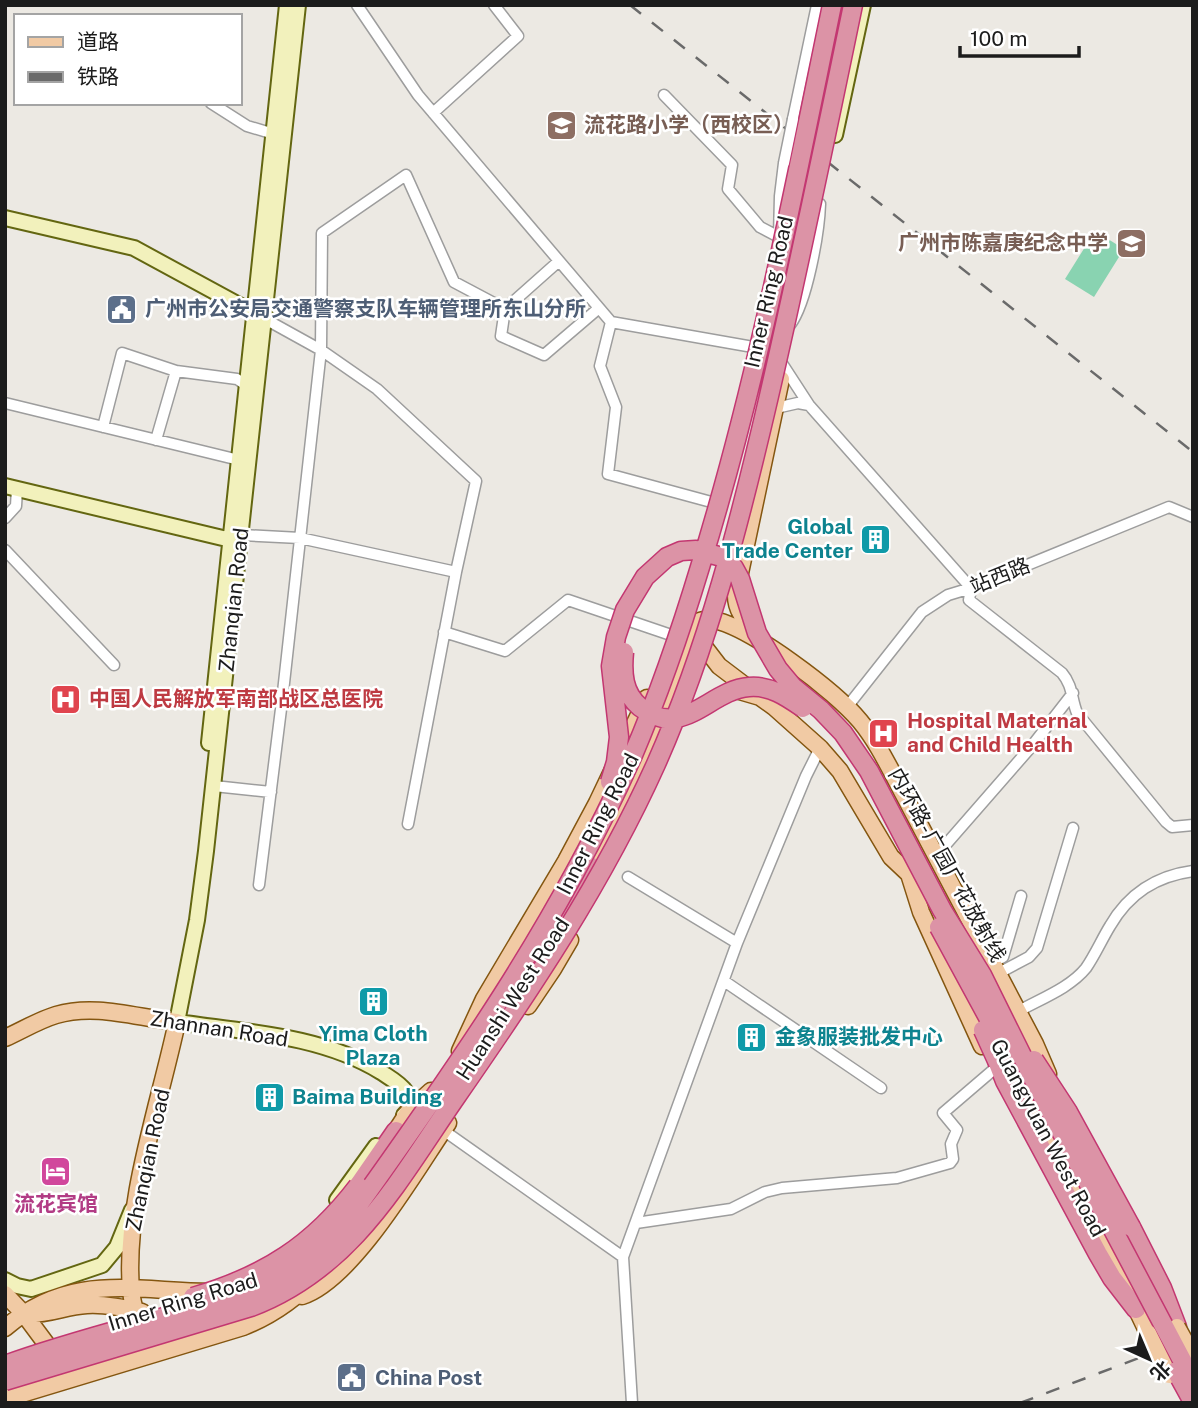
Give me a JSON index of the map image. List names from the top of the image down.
{
  "streets": {
    "highway": ["Inner Ring Road", "内环路-广园广花放射线"],
    "main road": [
      "Zhanqian Road",
      "Huanshi West Road",
      "Zhannan Road",
      "Guangyuan West Road"
    ],
    "street": ["站西路"]
  },
  "crossings": [
    ["Inner Ring Road", "内环路-广园广花放射线"],
    ["Inner Ring Road", "Huanshi West Road"],
    ["Zhanqian Road", "Huanshi West Road"],
    ["Zhanqian Road", "Zhannan Road"],
    ["内环路-广园广花放射线", "Huanshi West Road"]
  ],
  "places": {
    "school or university": ["流花路小学（西校区）", "广州市陈嘉庚纪念中学"],
    "public building": ["广州市公安局交通警察支队车辆管理所东山分所", "China Post"],
    "building": [
      "Global Trade Center",
      "Yima Cloth Plaza",
      "金象服装批发中心",
      "Baima Building"
    ],
    "hospital": ["中国人民解放军南部战区总医院", "Hospital Maternal and Child Health"],
    "hotel": ["流花宾馆"]
  },
  "legend": ["道路", "铁路"],
  "scale_bar": "100 m",
  "north": "bottom right"
}
